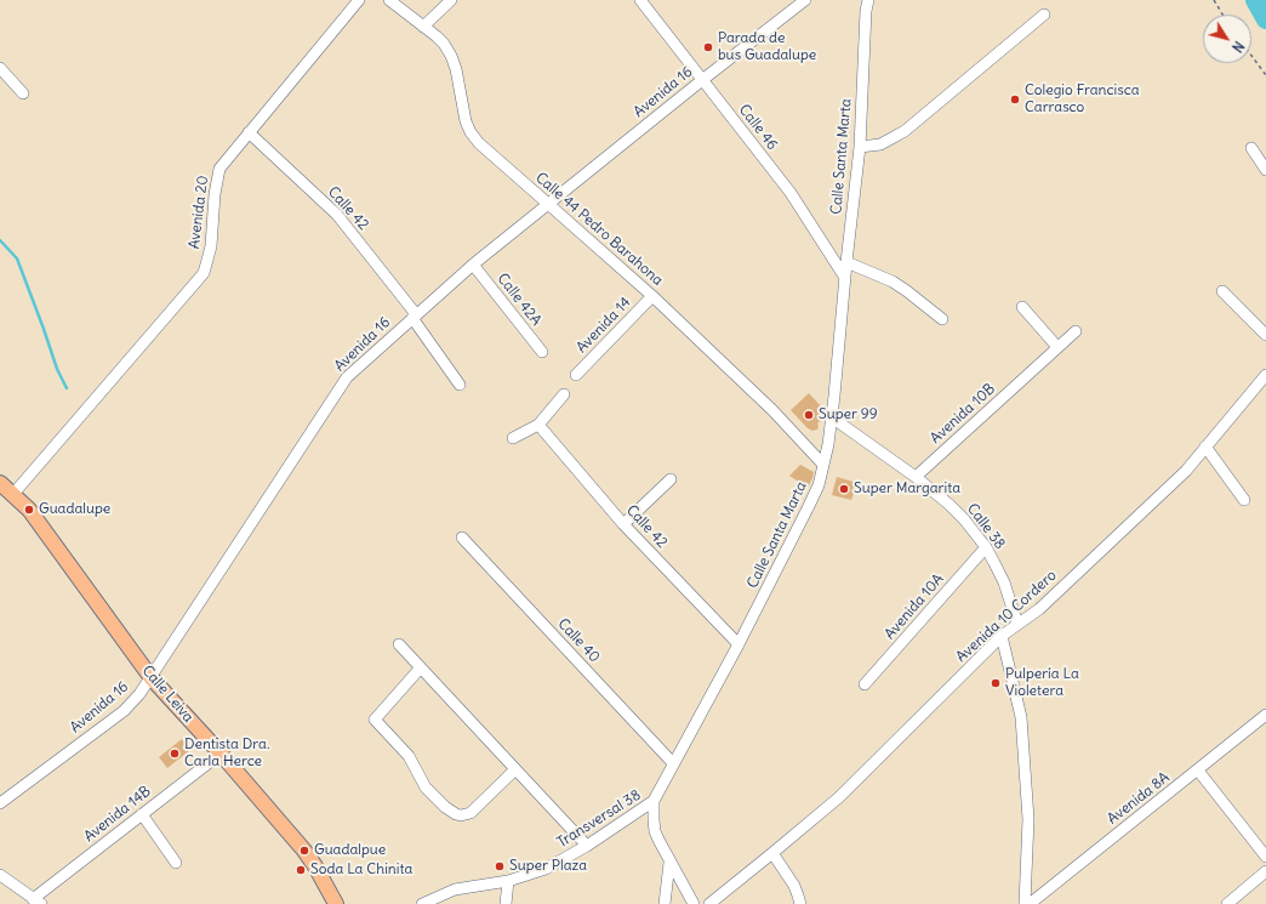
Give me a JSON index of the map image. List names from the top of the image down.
{
  "streets": {
    "main road": ["Calle Leiva"],
    "street": [
      "Avenida 16",
      "Calle 46",
      "Calle Santa Marta",
      "Calle 42",
      "Avenida 20",
      "Calle 44 Pedro Barahona",
      "Calle 42A",
      "Avenida 14",
      "Avenida 10B",
      "Calle 38",
      "Avenida 10A",
      "Avenida 10 Cordero",
      "Calle 40",
      "Avenida 8A",
      "Avenida 14B",
      "Transversal 38"
    ]
  },
  "crossings": [
    ["Avenida 16", "Calle 46"],
    ["Avenida 16", "Calle 42"],
    ["Avenida 16", "Calle 44 Pedro Barahona"],
    ["Avenida 16", "Calle 42A"],
    ["Avenida 16", "Calle Leiva"],
    ["Calle 46", "Calle Santa Marta"],
    ["Calle Santa Marta", "Calle 42"],
    ["Calle Santa Marta", "Calle 44 Pedro Barahona"],
    ["Calle Santa Marta", "Calle 38"],
    ["Calle Santa Marta", "Calle 40"],
    ["Calle Santa Marta", "Transversal 38"],
    ["Calle 42", "Avenida 20"],
    ["Avenida 20", "Calle Leiva"],
    ["Calle 44 Pedro Barahona", "Avenida 14"],
    ["Avenida 10B", "Calle 38"],
    ["Calle 38", "Avenida 10A"],
    ["Calle 38", "Avenida 10 Cordero"],
    ["Calle Leiva", "Avenida 14B"]
  ],
  "places": [
    "Parada de bus Guadalupe",
    "Colegio Francisca Carrasco",
    "Super 99",
    "Super Margarita",
    "Guadalupe",
    "Pulpería La Violetera",
    "Dentista Dra. Carla Herce",
    "Guadalpue",
    "Super Plaza",
    "Soda La Chinita"
  ],
  "north": "bottom right"
}
